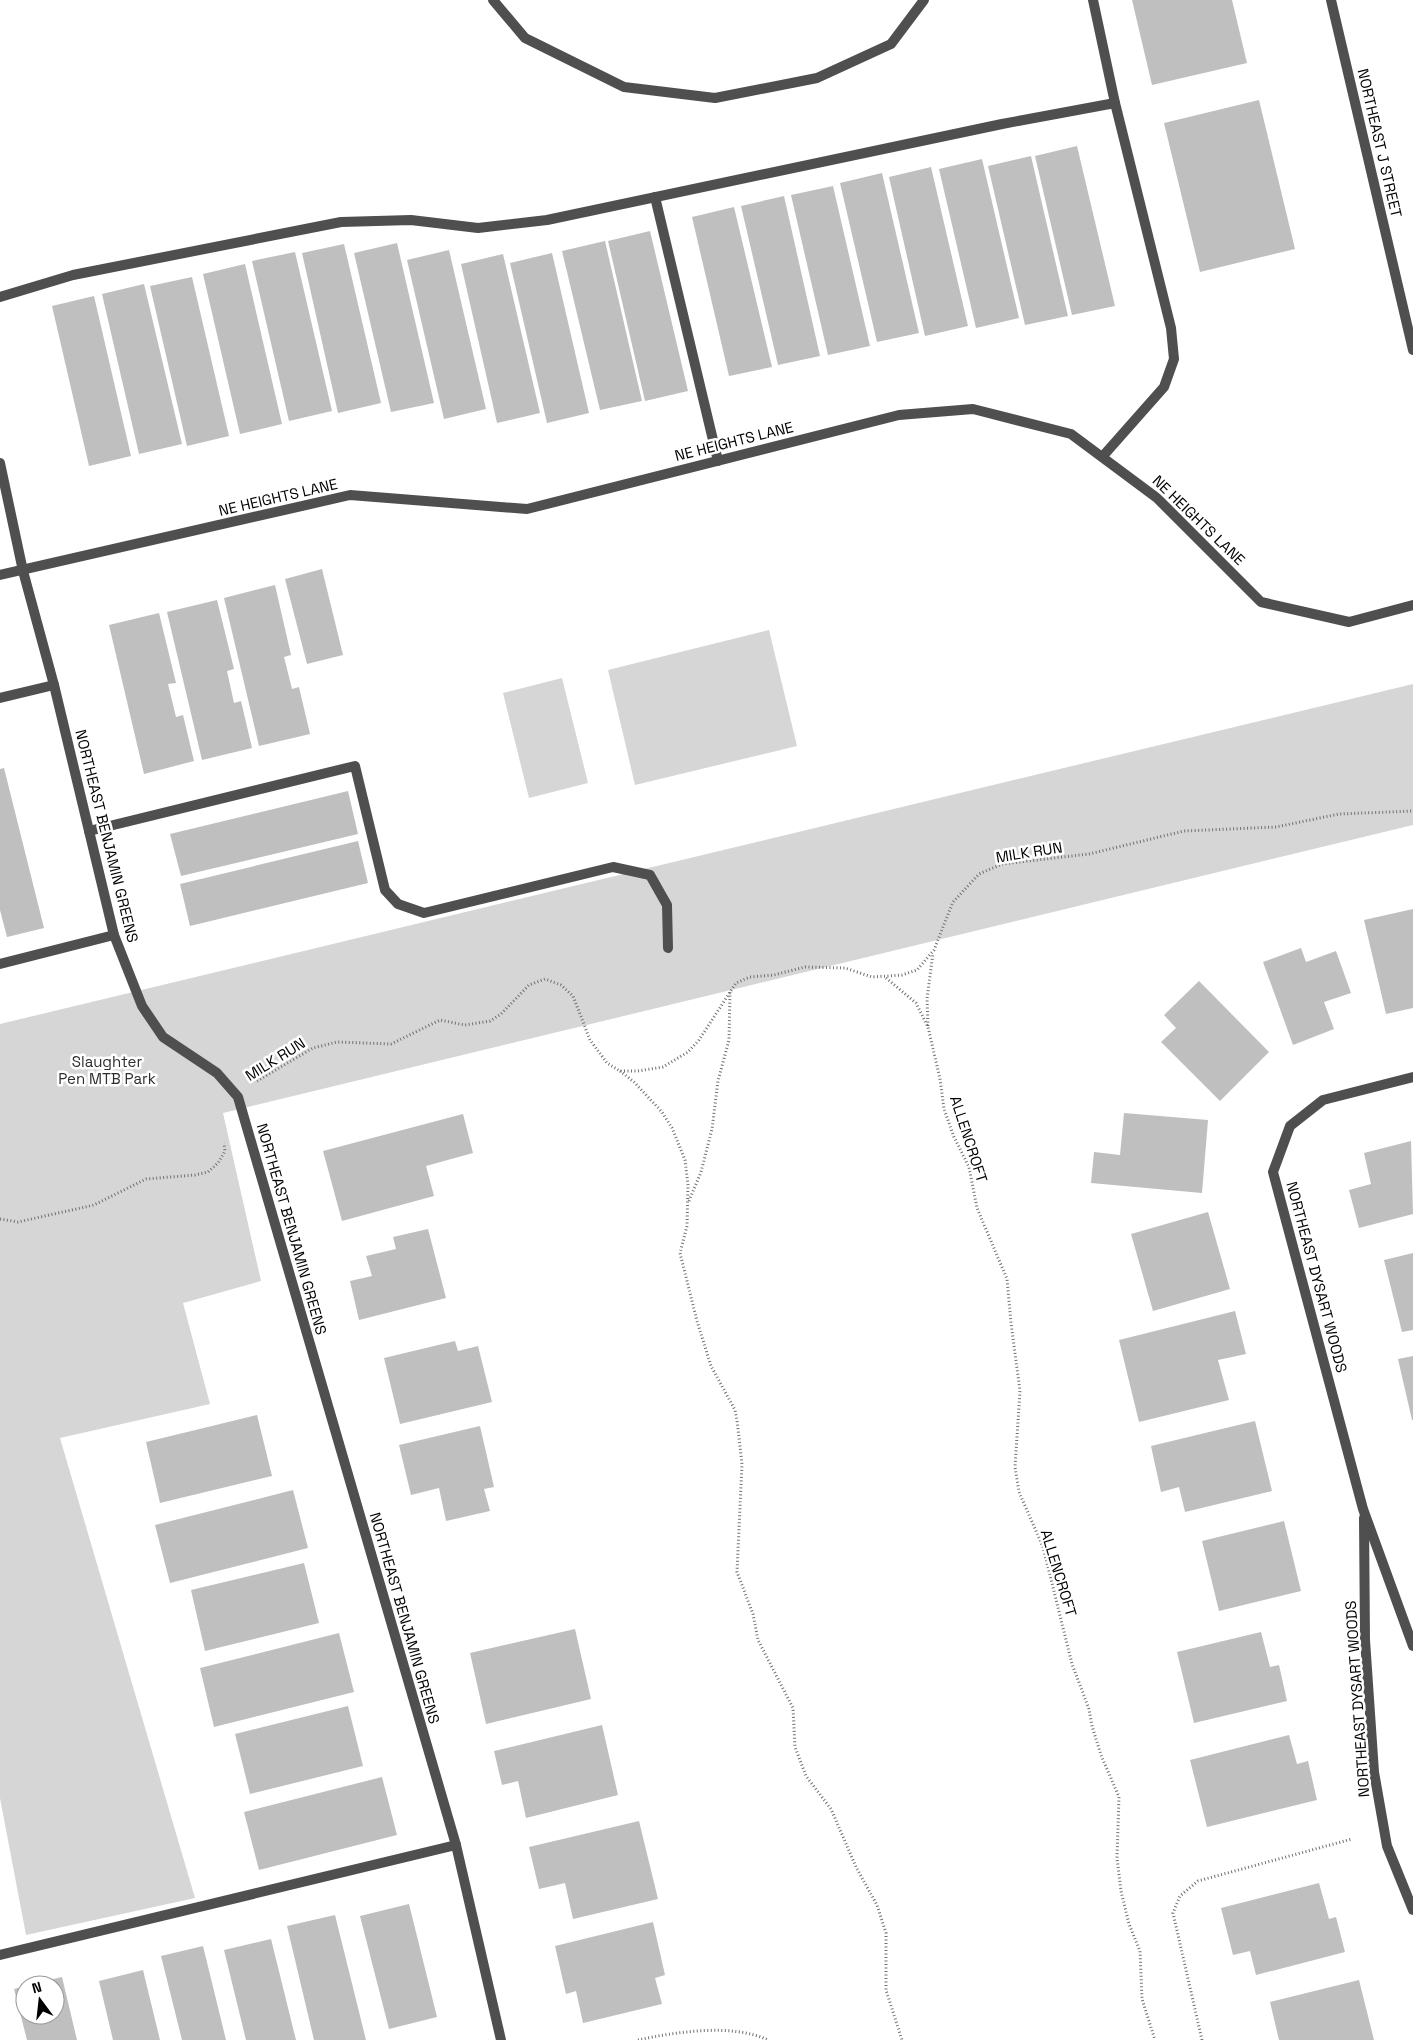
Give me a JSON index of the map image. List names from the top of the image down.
{
  "streets": {
    "street": [
      "NORTHEAST J STREET",
      "NE HEIGHTS LANE",
      "NORTHEAST BENJAMIN GREENS",
      "NORTHEAST DYSART WOODS"
    ],
    "path": ["MILK RUN", "ALLENCROFT"]
  },
  "crossings": [
    ["NE HEIGHTS LANE", "NORTHEAST BENJAMIN GREENS"],
    ["NORTHEAST BENJAMIN GREENS", "MILK RUN"],
    ["MILK RUN", "ALLENCROFT"]
  ],
  "parks": ["Slaughter Pen MTB Park"],
  "north": "top"
}
